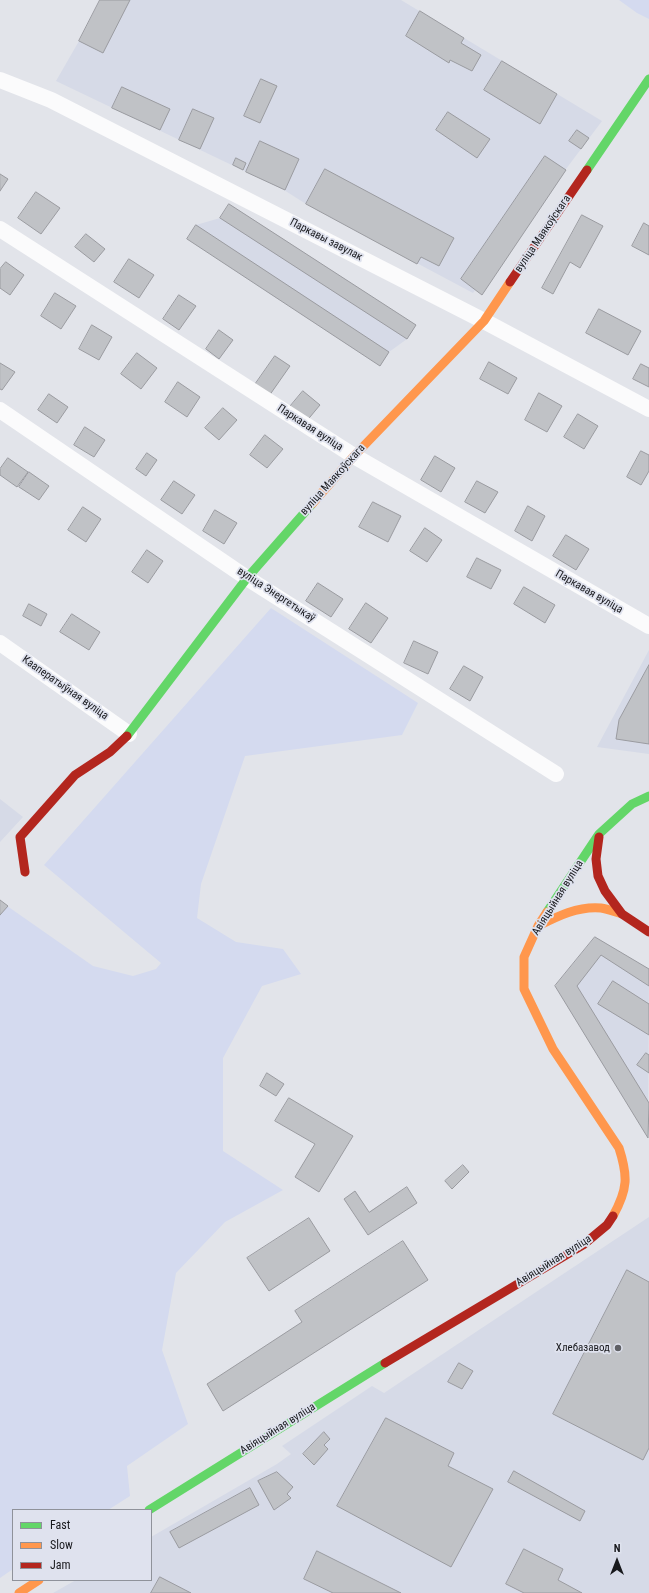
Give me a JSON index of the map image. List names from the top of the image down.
{
  "streets": {
    "main road": ["вуліца Маякоўскага", "Авіяцыйная вуліца"],
    "street": [
      "Паркавы завулак",
      "Паркавая вуліца",
      "вуліца Энергетыкаў",
      "Кааператыўная вуліца"
    ]
  },
  "crossings": [
    ["вуліца Маякоўскага", "Паркавы завулак"],
    ["вуліца Маякоўскага", "Паркавая вуліца"],
    ["вуліца Маякоўскага", "вуліца Энергетыкаў"],
    ["вуліца Маякоўскага", "Кааператыўная вуліца"]
  ],
  "places": ["Хлебазавод"],
  "legend": ["Fast", "Slow", "Jam"],
  "north": "top"
}
